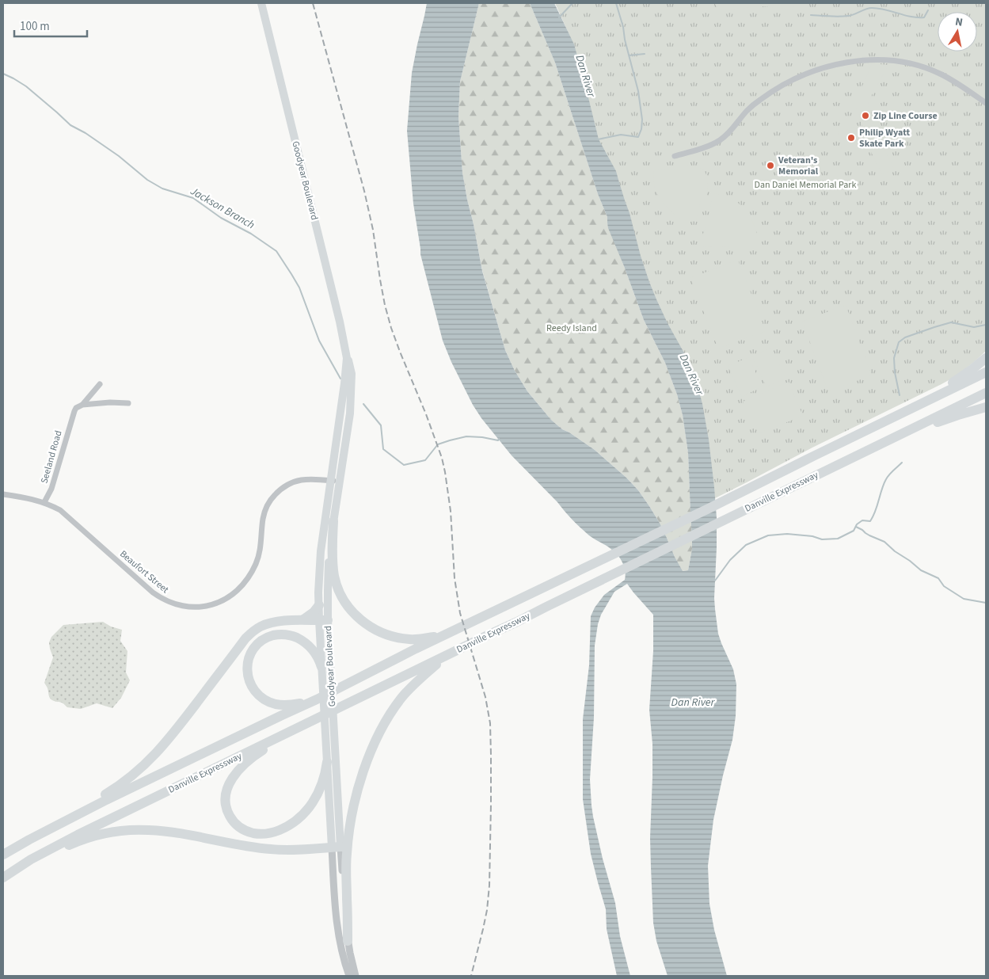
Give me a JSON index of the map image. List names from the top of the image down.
{
  "streets": {
    "highway": ["Danville Expressway"],
    "main road": ["Goodyear Boulevard"],
    "street": ["Seeland Road", "Beaufort Street"]
  },
  "crossings": [
    ["Goodyear Boulevard", "Beaufort Street"],
    ["Seeland Road", "Beaufort Street"]
  ],
  "water": ["Dan River", "Jackson Branch"],
  "parks": ["Dan Daniel Memorial Park", "Reedy Island"],
  "places": ["Zip Line Course", "Philip Wyatt Skate Park", "Veteran's Memorial"],
  "scale_bar": "100 m",
  "north": "top"
}
